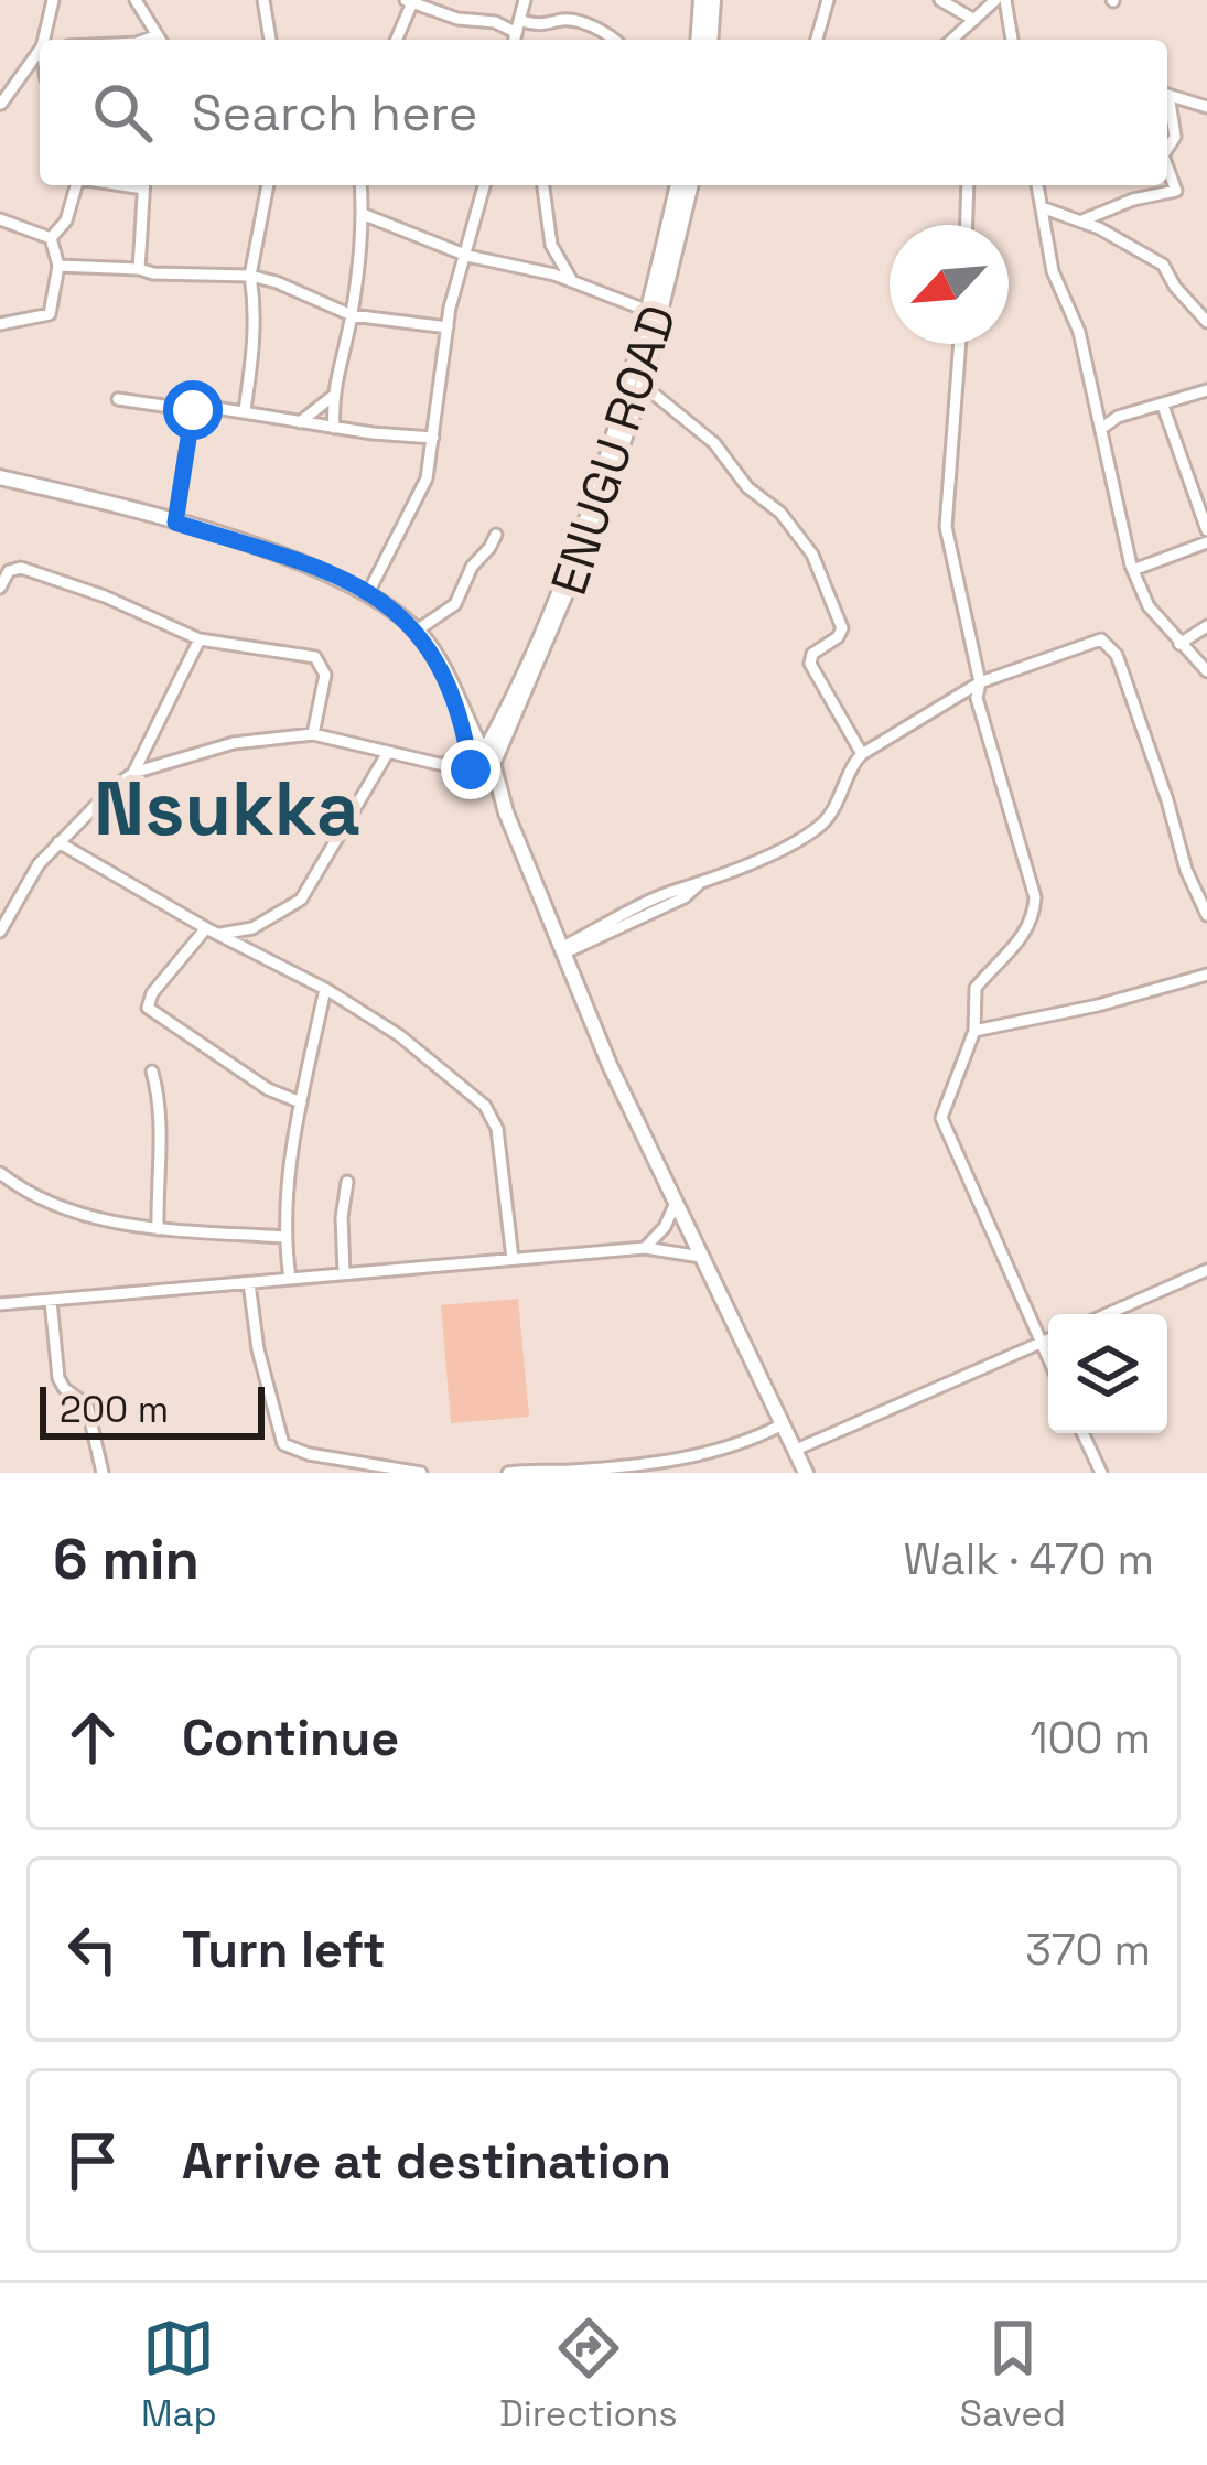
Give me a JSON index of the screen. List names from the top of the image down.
{
  "streets": {
    "main road": ["ENUGU ROAD"]
  },
  "districts": ["Nsukka"],
  "scale_bar": "200 m",
  "north": "bottom left",
  "page": {
    "search": "Search here",
    "scale": "200 m",
    "heading": ["6 min", "Walk · 470 m"],
    "list": [
      ["Continue", "100 m"],
      ["Turn left", "370 m"],
      "Arrive at destination"
    ],
    "nav": ["Map", "Directions", "Saved"]
  }
}
